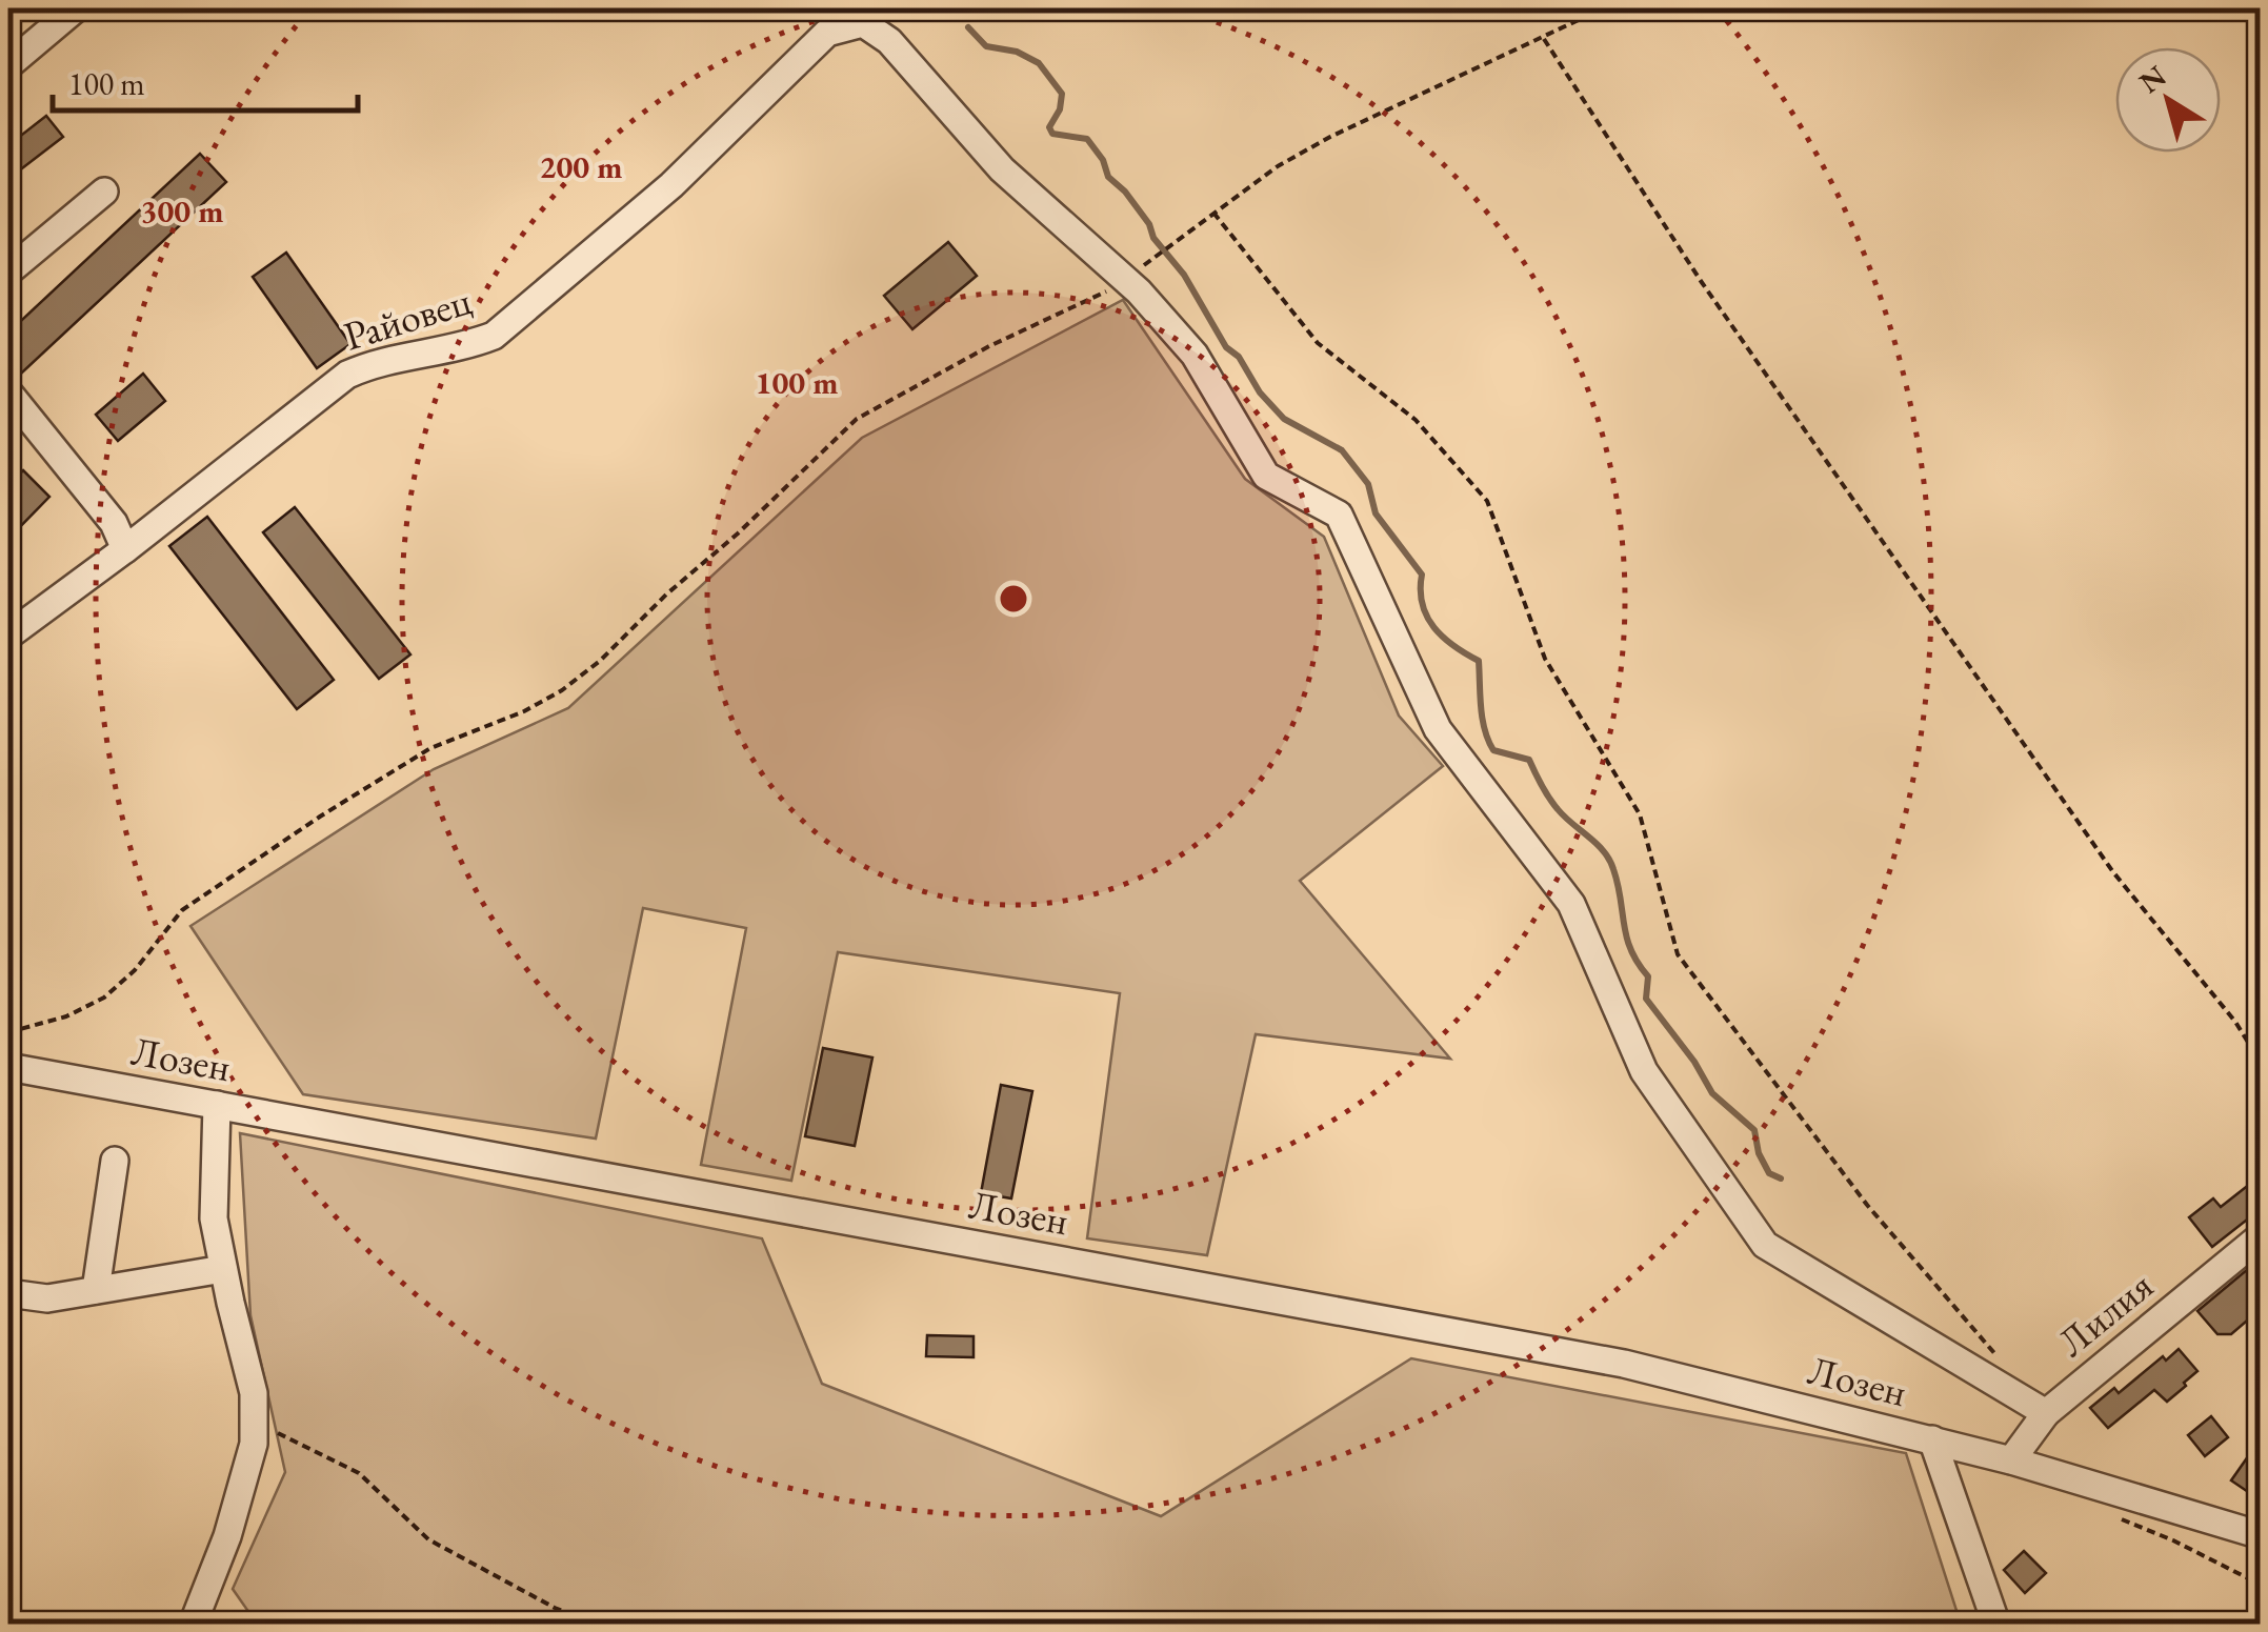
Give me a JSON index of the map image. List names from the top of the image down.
{
  "streets": {
    "street": ["Райовец", "Лозен", "Лилия"]
  },
  "crossings": [
    ["Лозен", "Лилия"]
  ],
  "scale_bar": "100 m",
  "north": "top left",
  "rings": ["200 m", "300 m", "100 m"]
}
